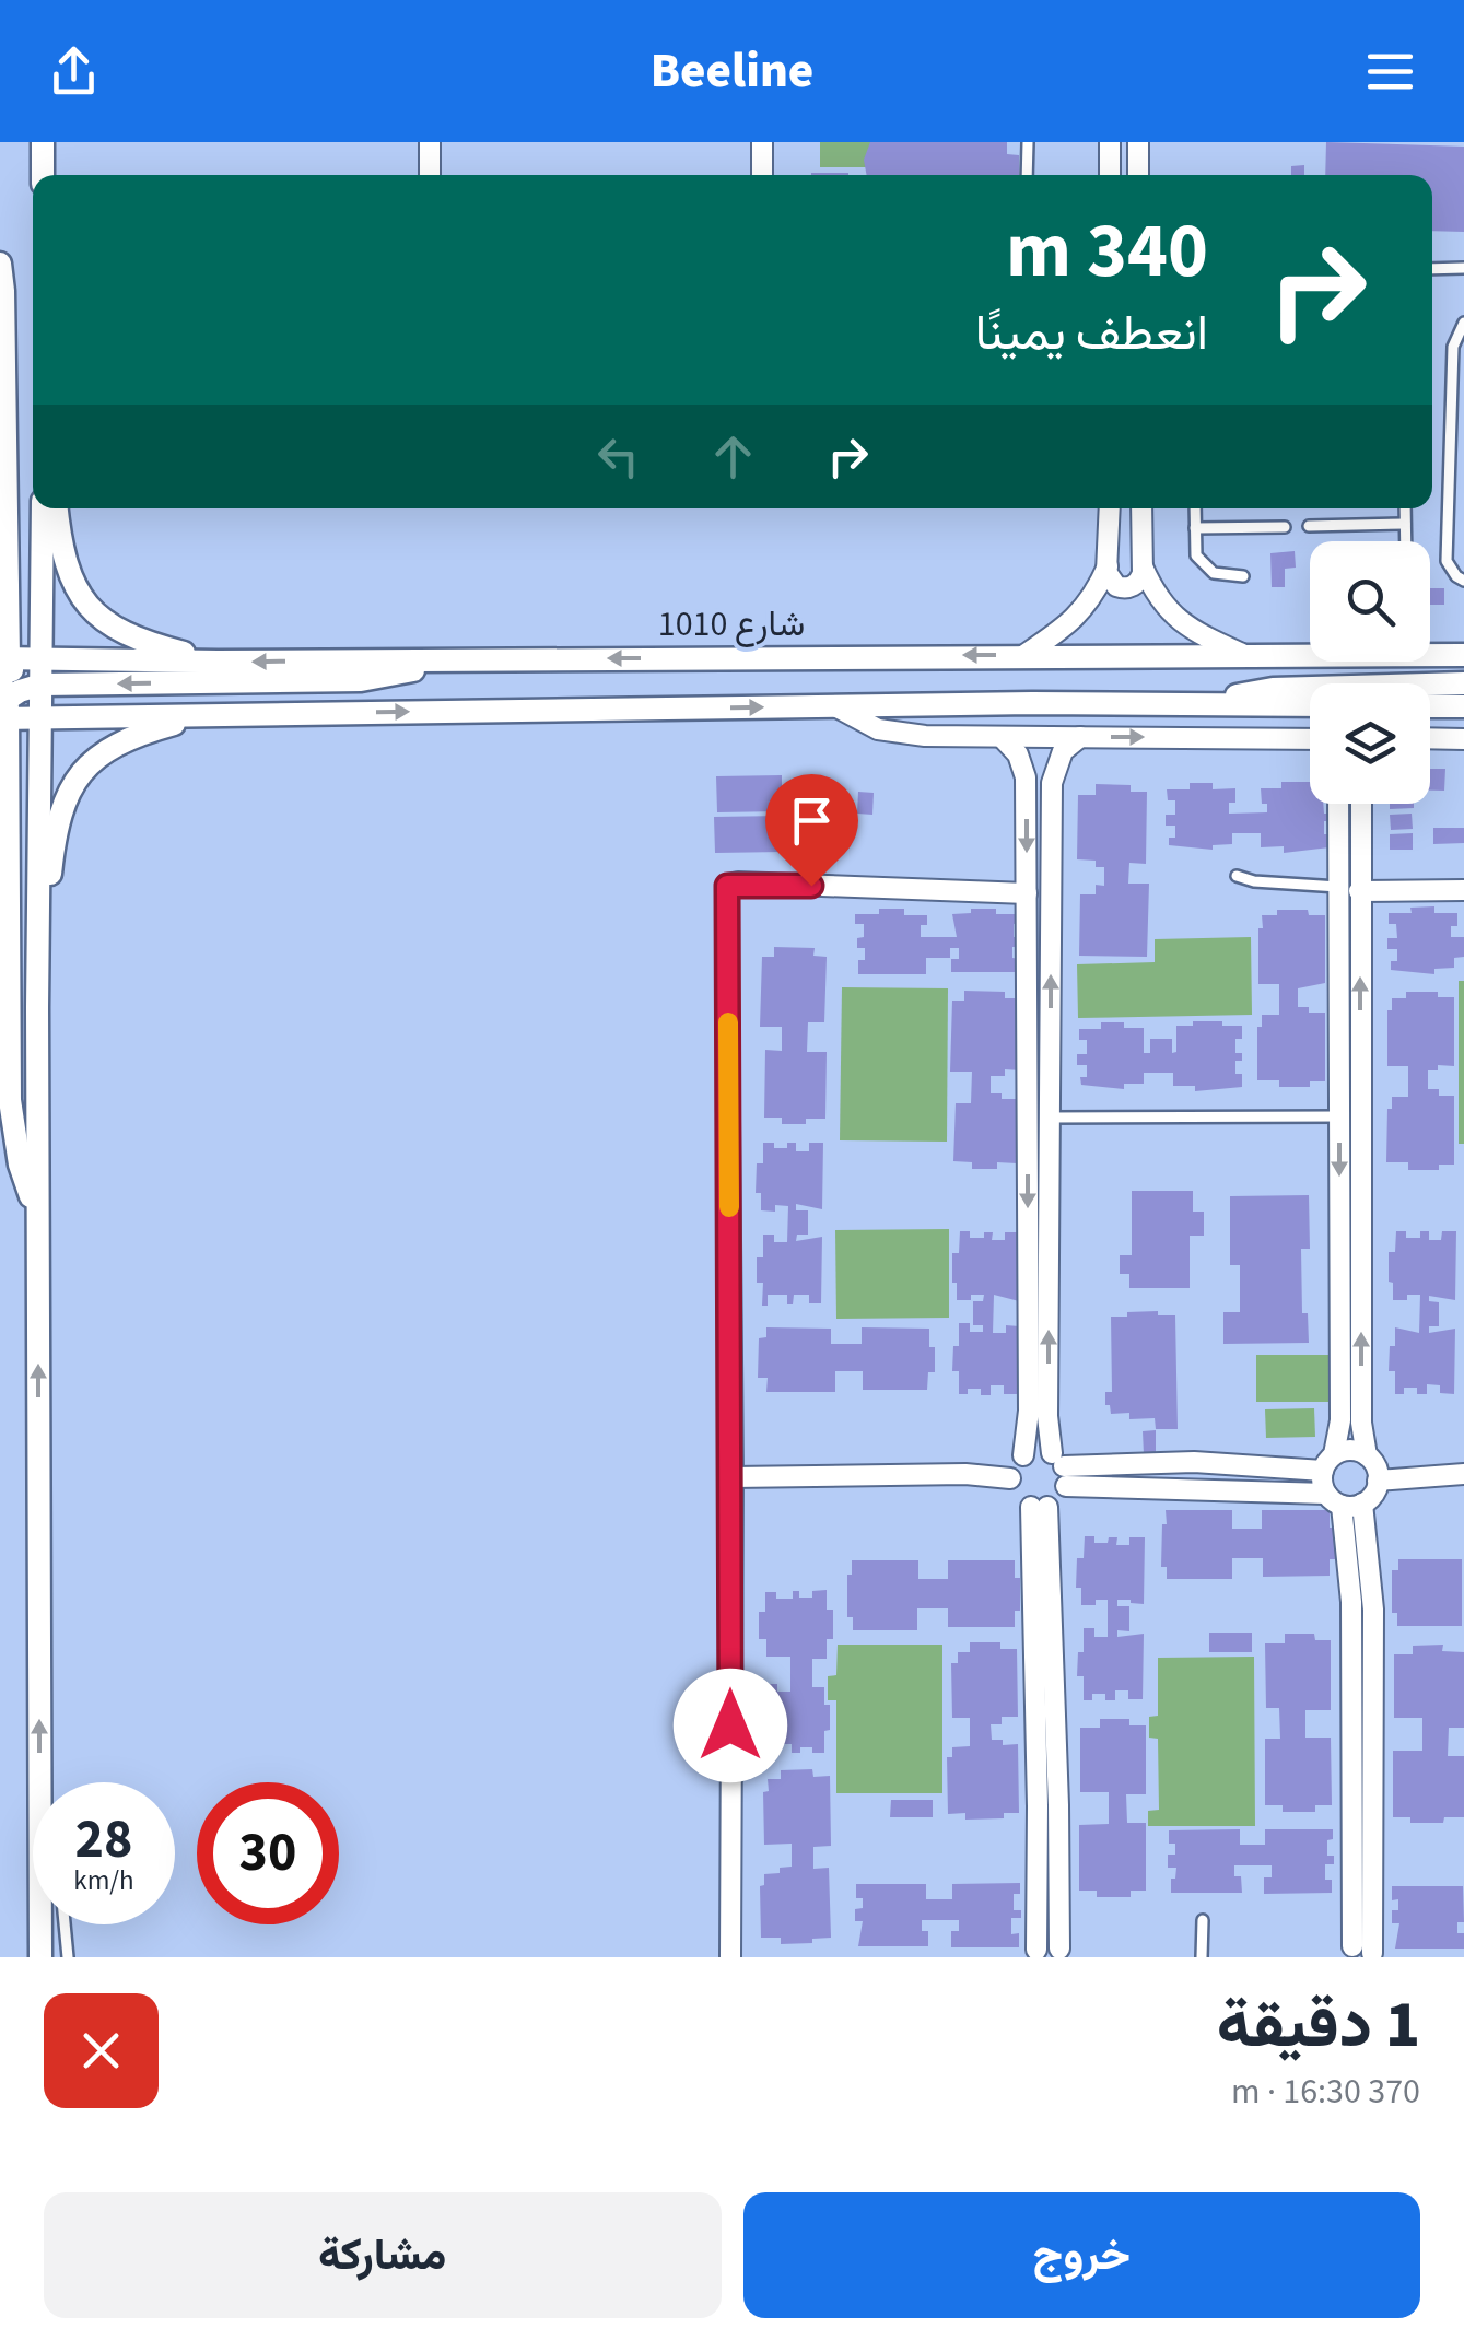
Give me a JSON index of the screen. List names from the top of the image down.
{
  "streets": {
    "street": ["شارع 1010"]
  },
  "page": {
    "header": "Beeline",
    "turn": ["340 m", "انعطف يمينًا"],
    "speed": "28 km/h",
    "limit": "30",
    "heading": ["1 دقيقة", "370 m · 16:30"],
    "buttons": ["خروج", "مشاركة"]
  }
}
